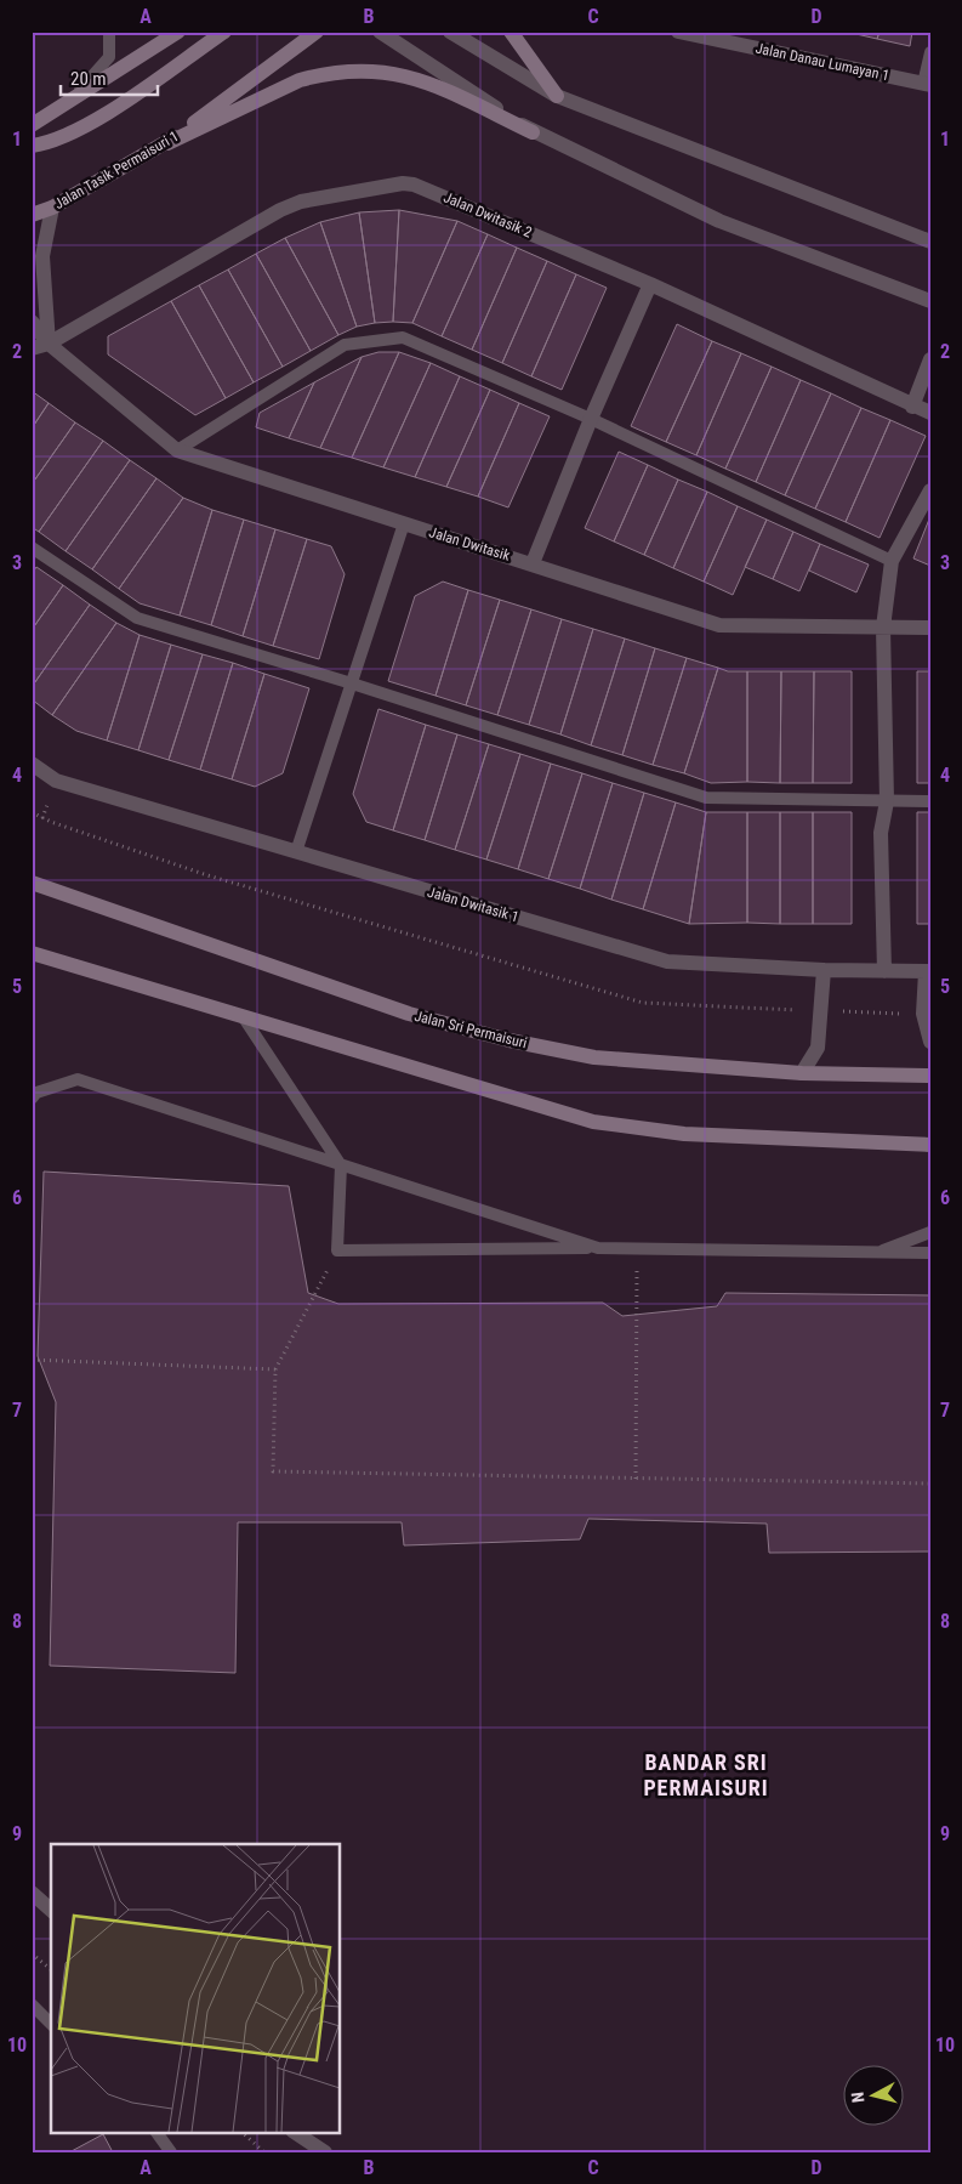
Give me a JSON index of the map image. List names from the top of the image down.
{
  "streets": {
    "main road": ["Jalan Tasik Permaisuri 1", "Jalan Sri Permaisuri"],
    "street": [
      "Jalan Danau Lumayan 1",
      "Jalan Dwitasik 2",
      "Jalan Dwitasik",
      "Jalan Dwitasik 1"
    ]
  },
  "crossings": [
    ["Jalan Dwitasik 2", "Jalan Dwitasik"]
  ],
  "districts": ["BANDAR SRI PERMAISURI"],
  "scale_bar": "20 m",
  "north": "left",
  "grid": {
    "columns": [
      "A",
      "B",
      "C",
      "D"
    ],
    "rows": [
      "1",
      "2",
      "3",
      "4",
      "5",
      "6",
      "7",
      "8",
      "9",
      "10"
    ]
  }
}
